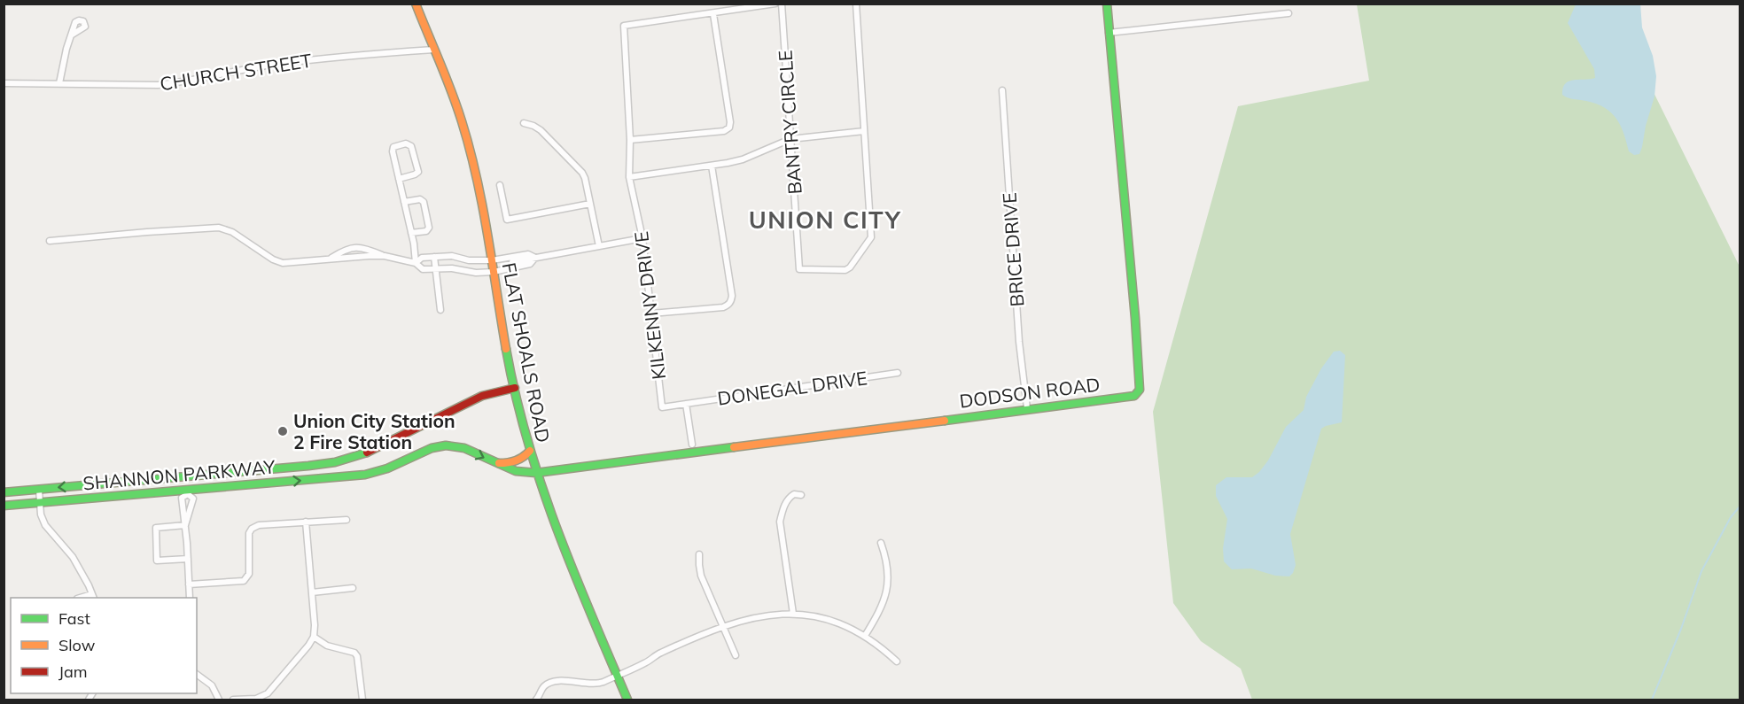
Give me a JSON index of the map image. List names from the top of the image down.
{
  "streets": {
    "street": [
      "CHURCH STREET",
      "BANTRY CIRCLE",
      "BRICE DRIVE",
      "KILKENNY DRIVE",
      "FLAT SHOALS ROAD",
      "DONEGAL DRIVE",
      "DODSON ROAD",
      "SHANNON PARKWAY"
    ]
  },
  "crossings": [
    ["CHURCH STREET", "FLAT SHOALS ROAD"],
    ["BRICE DRIVE", "DODSON ROAD"],
    ["KILKENNY DRIVE", "DONEGAL DRIVE"],
    ["FLAT SHOALS ROAD", "DODSON ROAD"],
    ["FLAT SHOALS ROAD", "SHANNON PARKWAY"],
    ["DODSON ROAD", "SHANNON PARKWAY"]
  ],
  "districts": ["UNION CITY"],
  "places": ["Union City Station 2 Fire Station"],
  "legend": ["Fast", "Slow", "Jam"]
}
